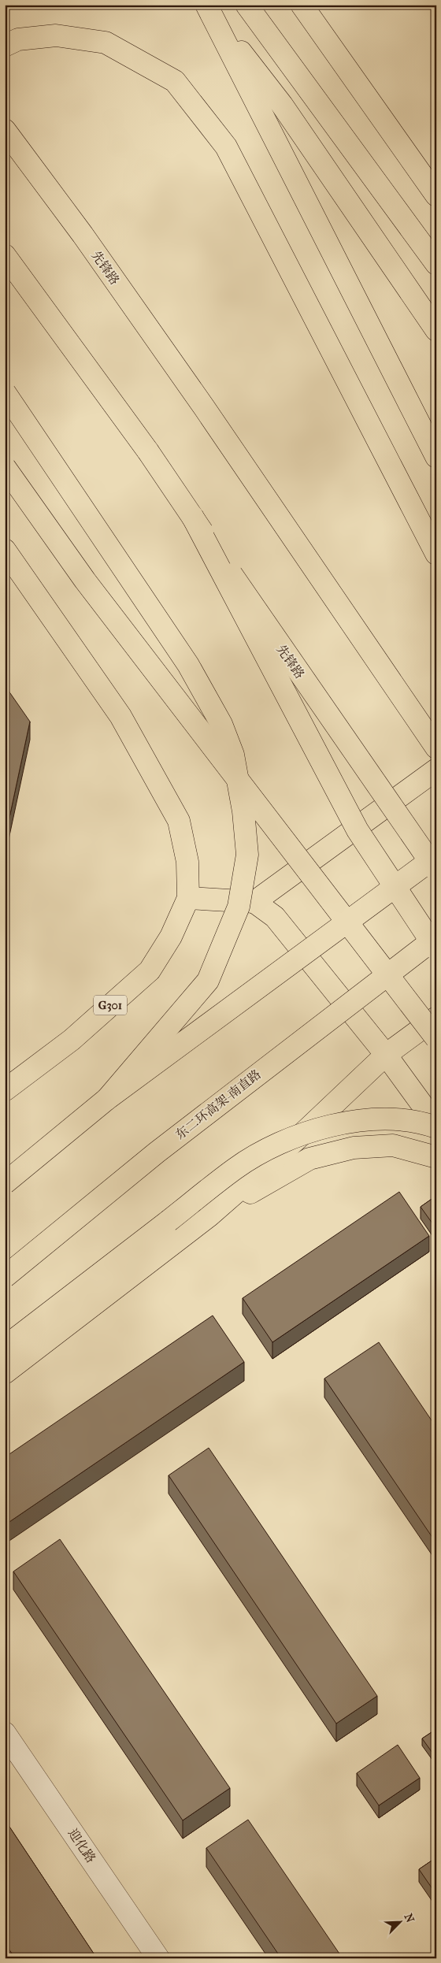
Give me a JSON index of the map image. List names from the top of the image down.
{
  "streets": {
    "main road": ["先锋路", "G301", "东二环高架-南直路"],
    "street": ["迎化路"]
  },
  "north": "top right"
}
